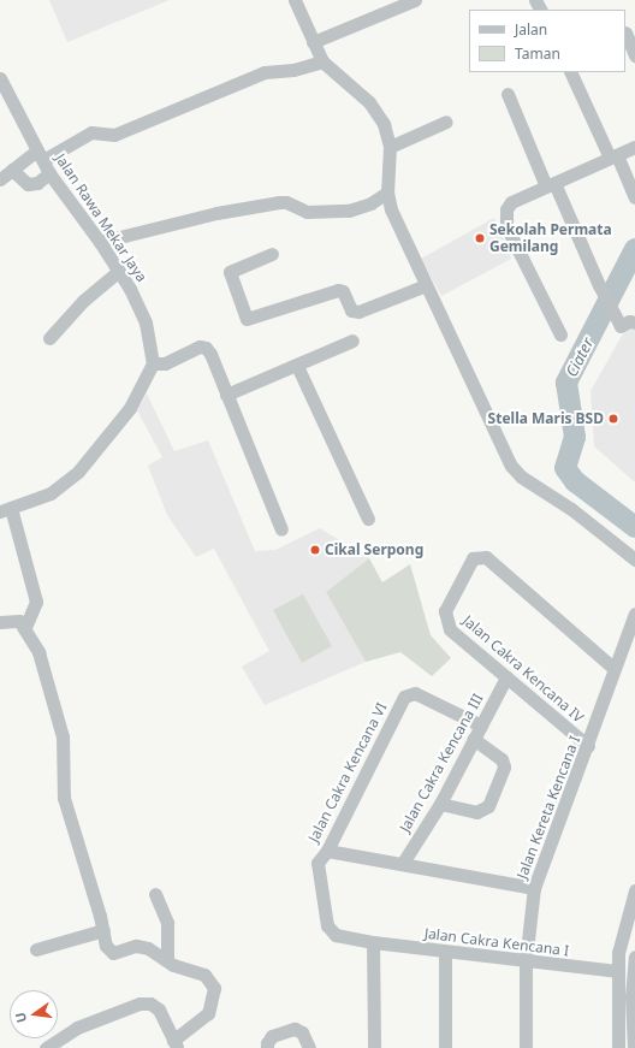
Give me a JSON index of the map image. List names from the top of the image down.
{
  "streets": {
    "street": [
      "Jalan Rawa Mekar Jaya",
      "Jalan Cakra Kencana IV",
      "Jalan Cakra Kencana III",
      "Jalan Cakra Kencana VI",
      "Jalan Kereta Kencana I",
      "Jalan Cakra Kencana I"
    ]
  },
  "crossings": [
    ["Jalan Cakra Kencana IV", "Jalan Cakra Kencana III"],
    ["Jalan Cakra Kencana IV", "Jalan Kereta Kencana I"],
    ["Jalan Cakra Kencana III", "Jalan Cakra Kencana VI"],
    ["Jalan Cakra Kencana VI", "Jalan Cakra Kencana I"],
    ["Jalan Kereta Kencana I", "Jalan Cakra Kencana I"]
  ],
  "water": ["Ciater"],
  "places": ["Sekolah Permata Gemilang", "Stella Maris BSD", "Cikal Serpong"],
  "legend": ["Jalan", "Taman"],
  "north": "left"
}
